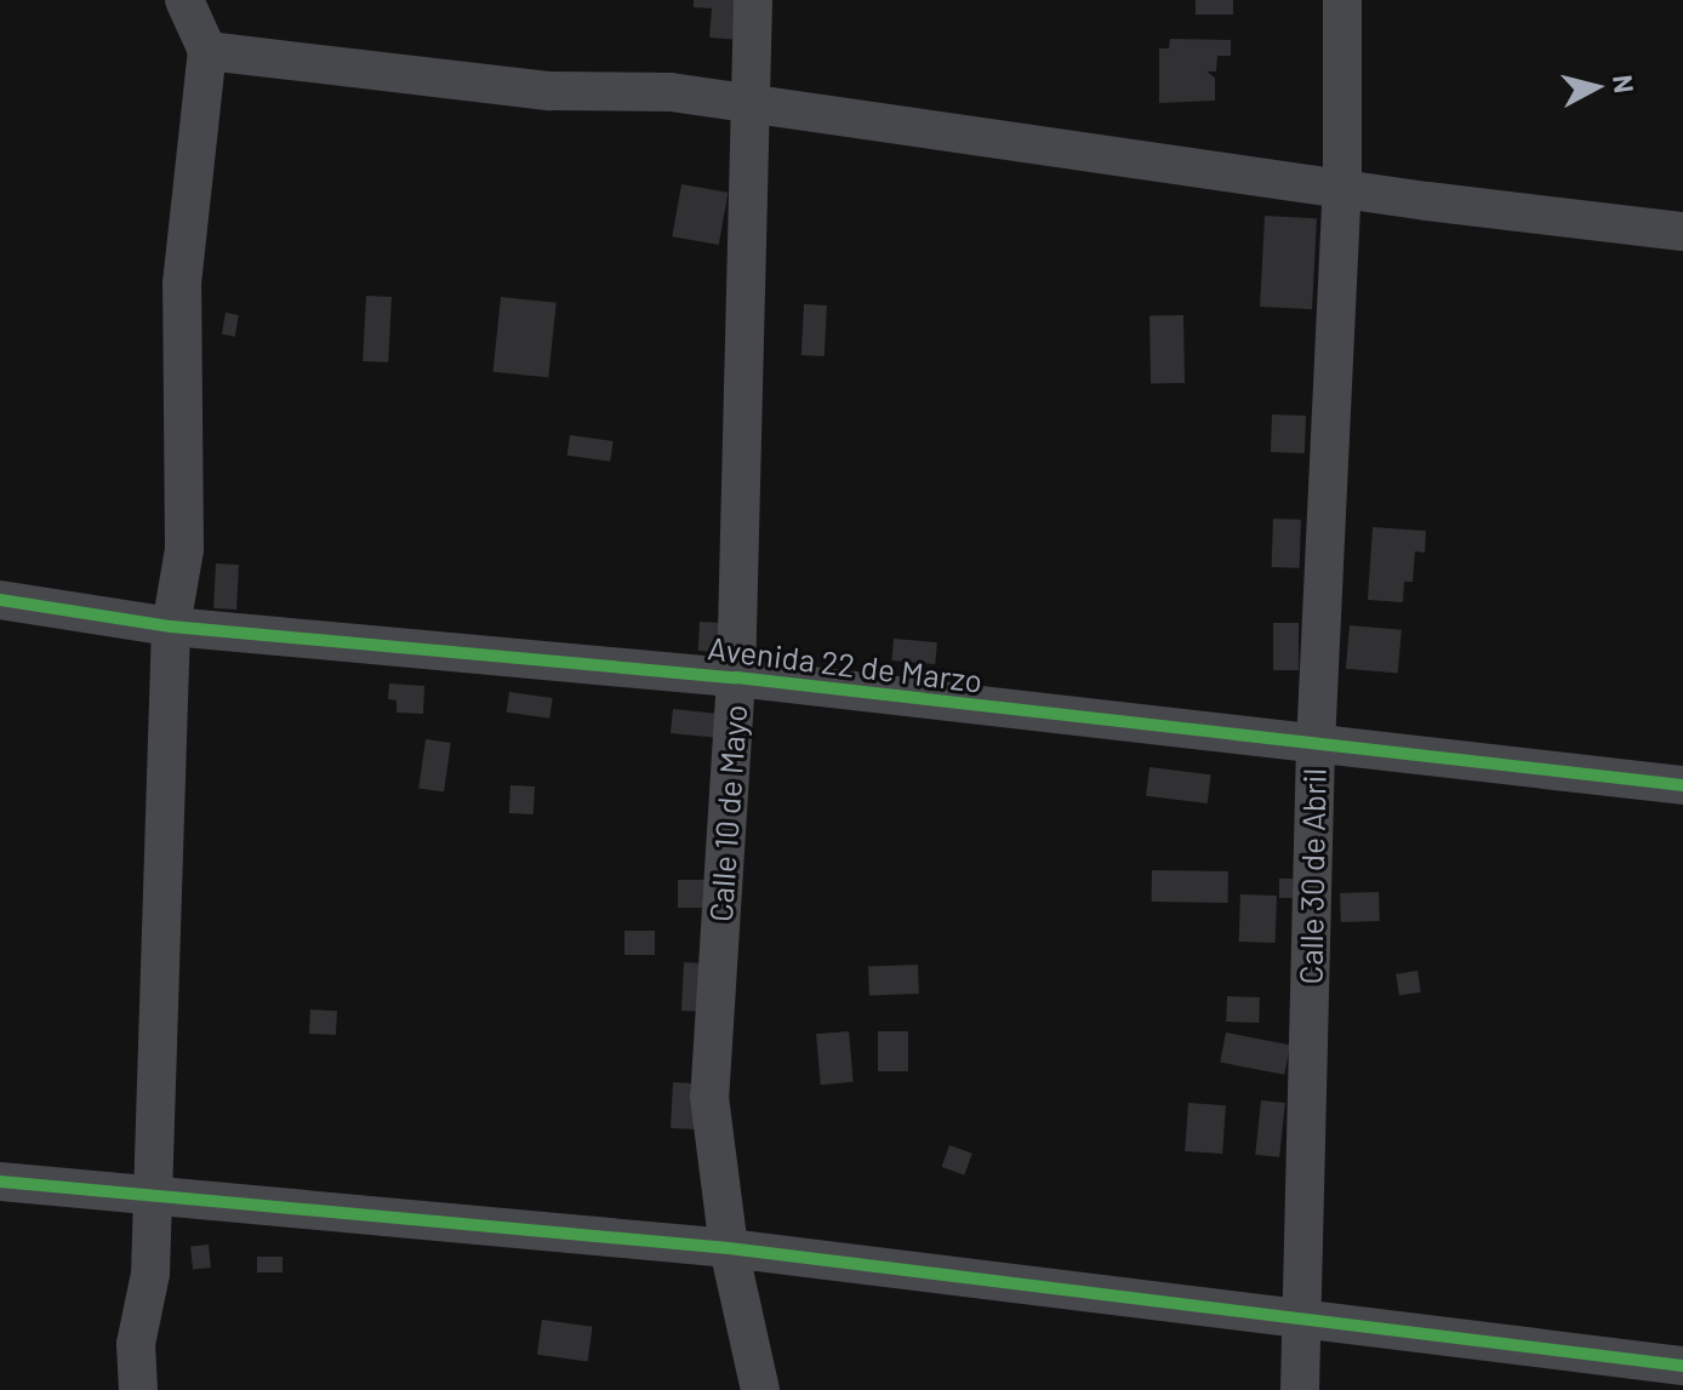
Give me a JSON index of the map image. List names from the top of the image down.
{
  "streets": {
    "street": ["Avenida 22 de Marzo", "Calle 10 de Mayo", "Calle 30 de Abril"]
  },
  "crossings": [
    ["Avenida 22 de Marzo", "Calle 10 de Mayo"],
    ["Avenida 22 de Marzo", "Calle 30 de Abril"]
  ],
  "north": "right"
}
